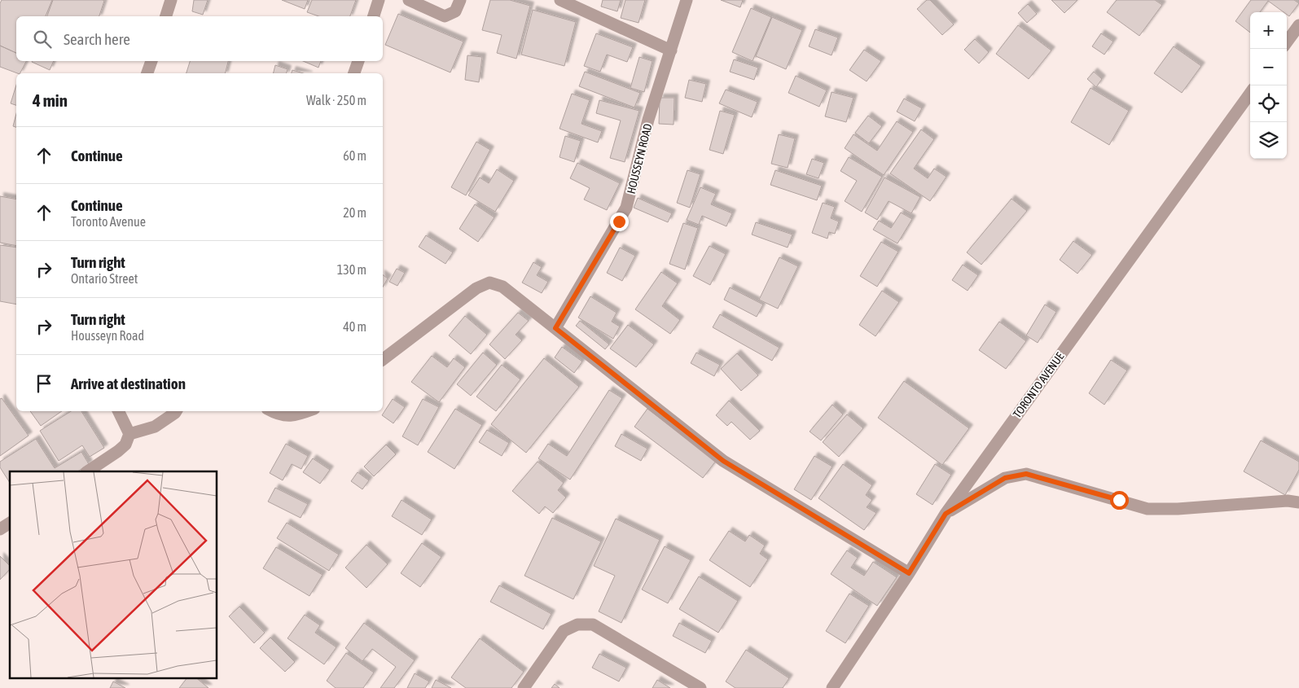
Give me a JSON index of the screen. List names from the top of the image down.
{
  "streets": {
    "street": ["HOUSSEYN ROAD", "TORONTO AVENUE"]
  },
  "page": {
    "map_buttons": ["+", "−"],
    "search": "Search here",
    "heading": ["4 min", "Walk · 250 m"],
    "list": [
      ["Continue", "60 m"],
      ["Continue", "Toronto Avenue", "20 m"],
      ["Turn right", "Ontario Street", "130 m"],
      ["Turn right", "Housseyn Road", "40 m"],
      "Arrive at destination"
    ]
  }
}
